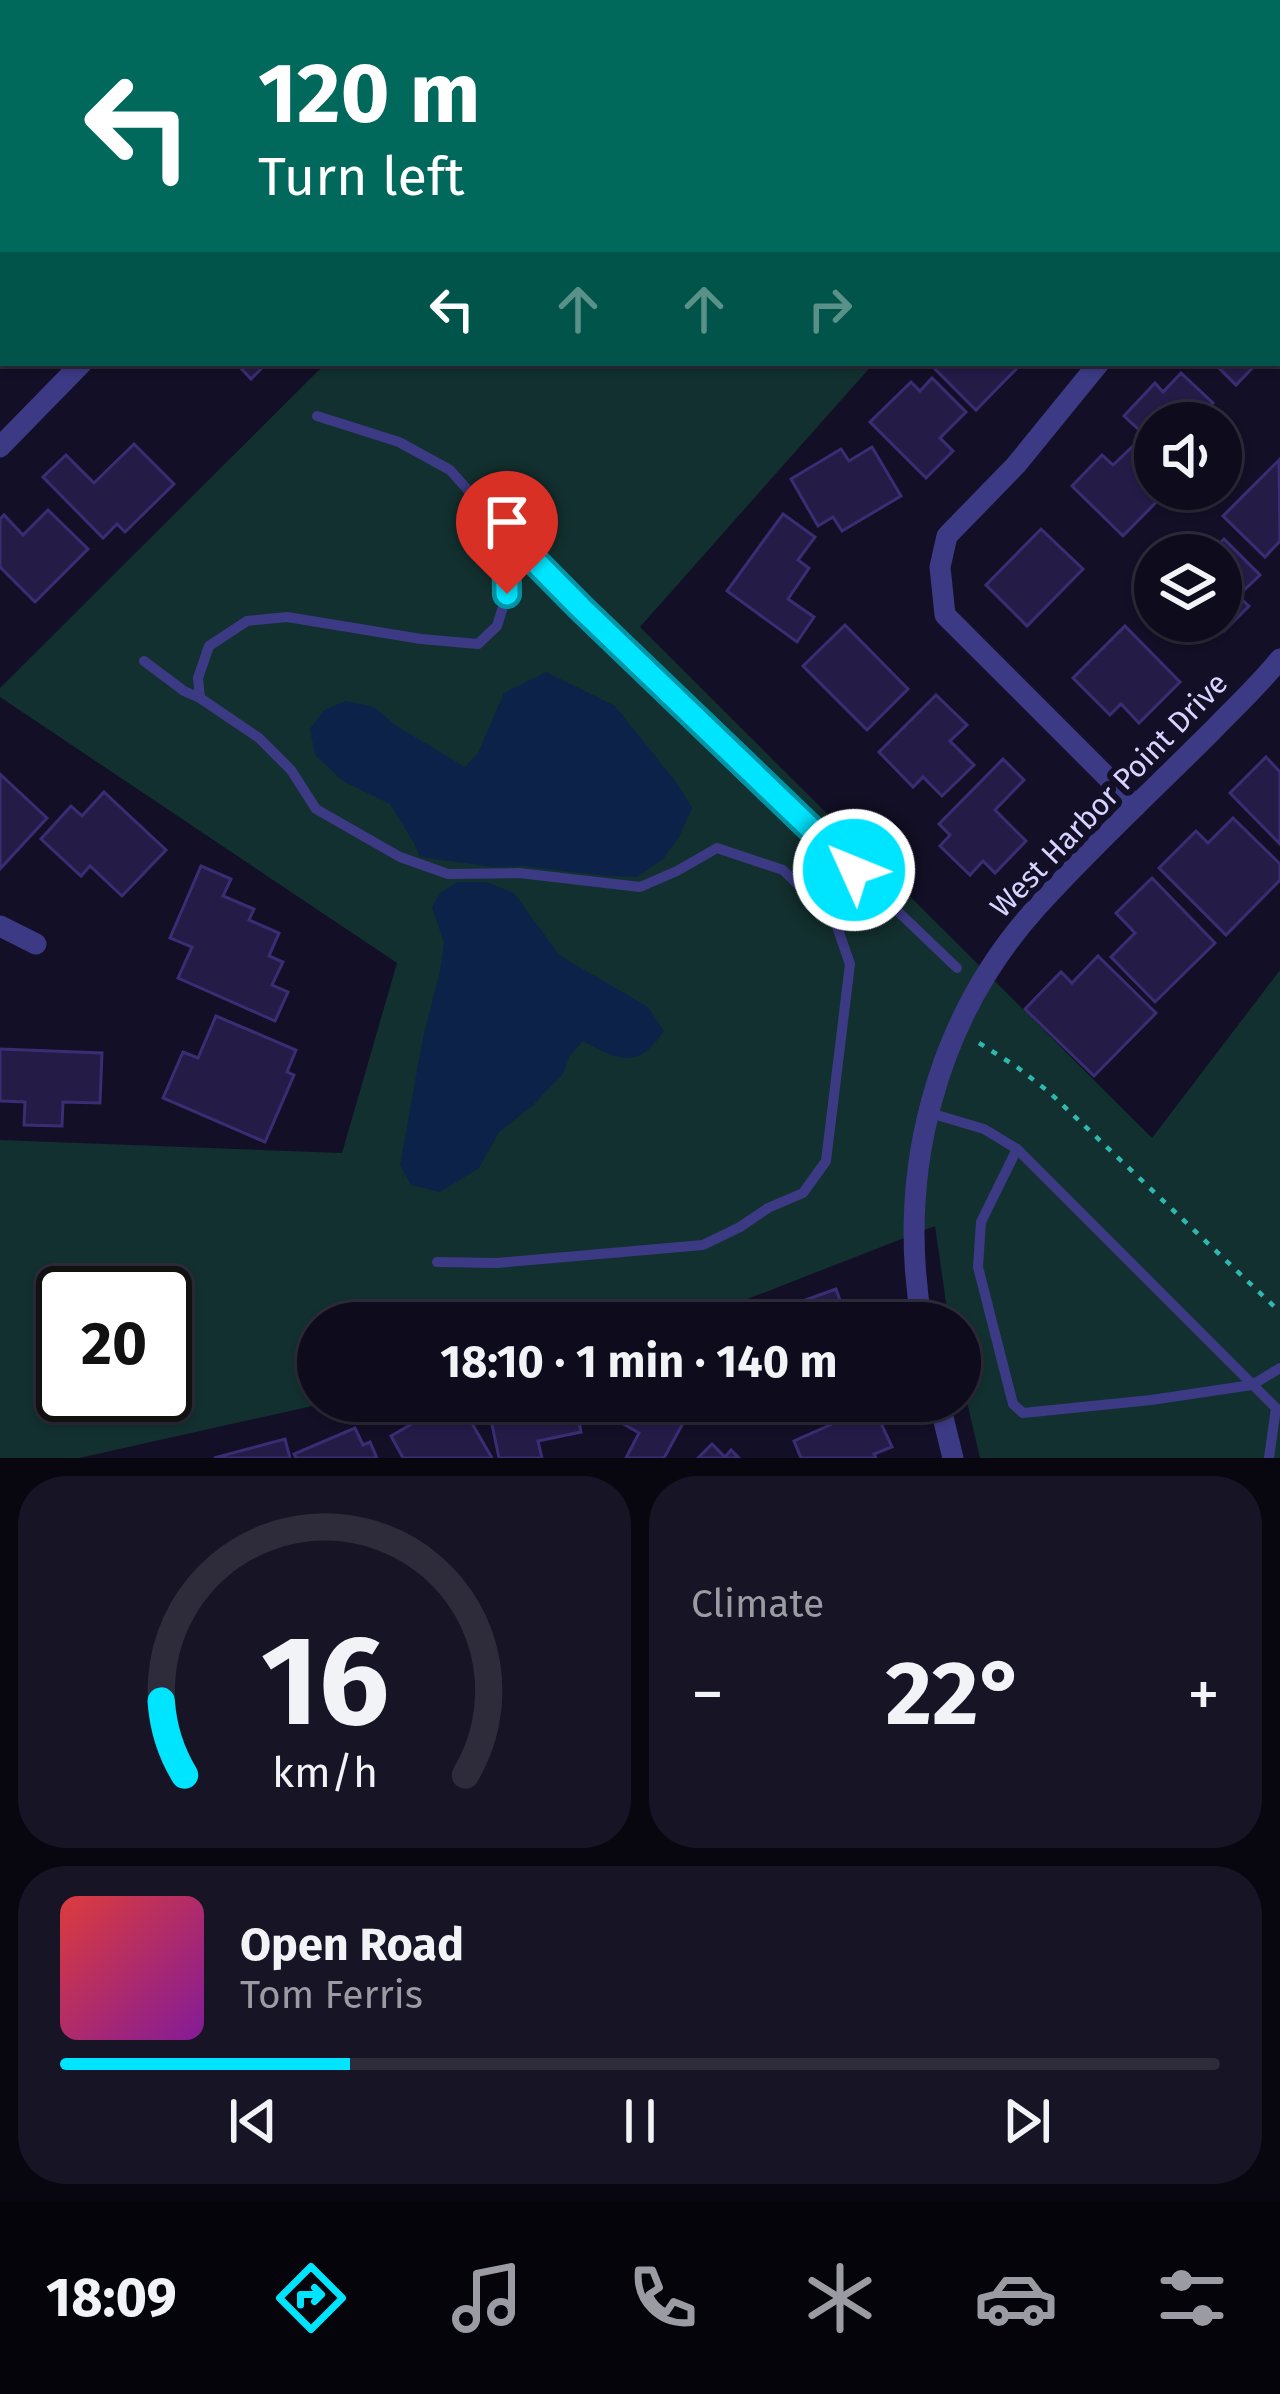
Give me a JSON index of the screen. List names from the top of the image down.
{
  "streets": {
    "street": ["West Harbor Point Drive"]
  },
  "page": {
    "turn": ["120 m", "Turn left"],
    "limit": "20",
    "trip": "18:10 · 1 min · 140 m",
    "tile": "Climate",
    "heat": ["−", "22°", "+"],
    "song": ["Open Road", "Tom Ferris"],
    "tabs": "18:09",
    "gauge": ["16", "km/h"]
  }
}
